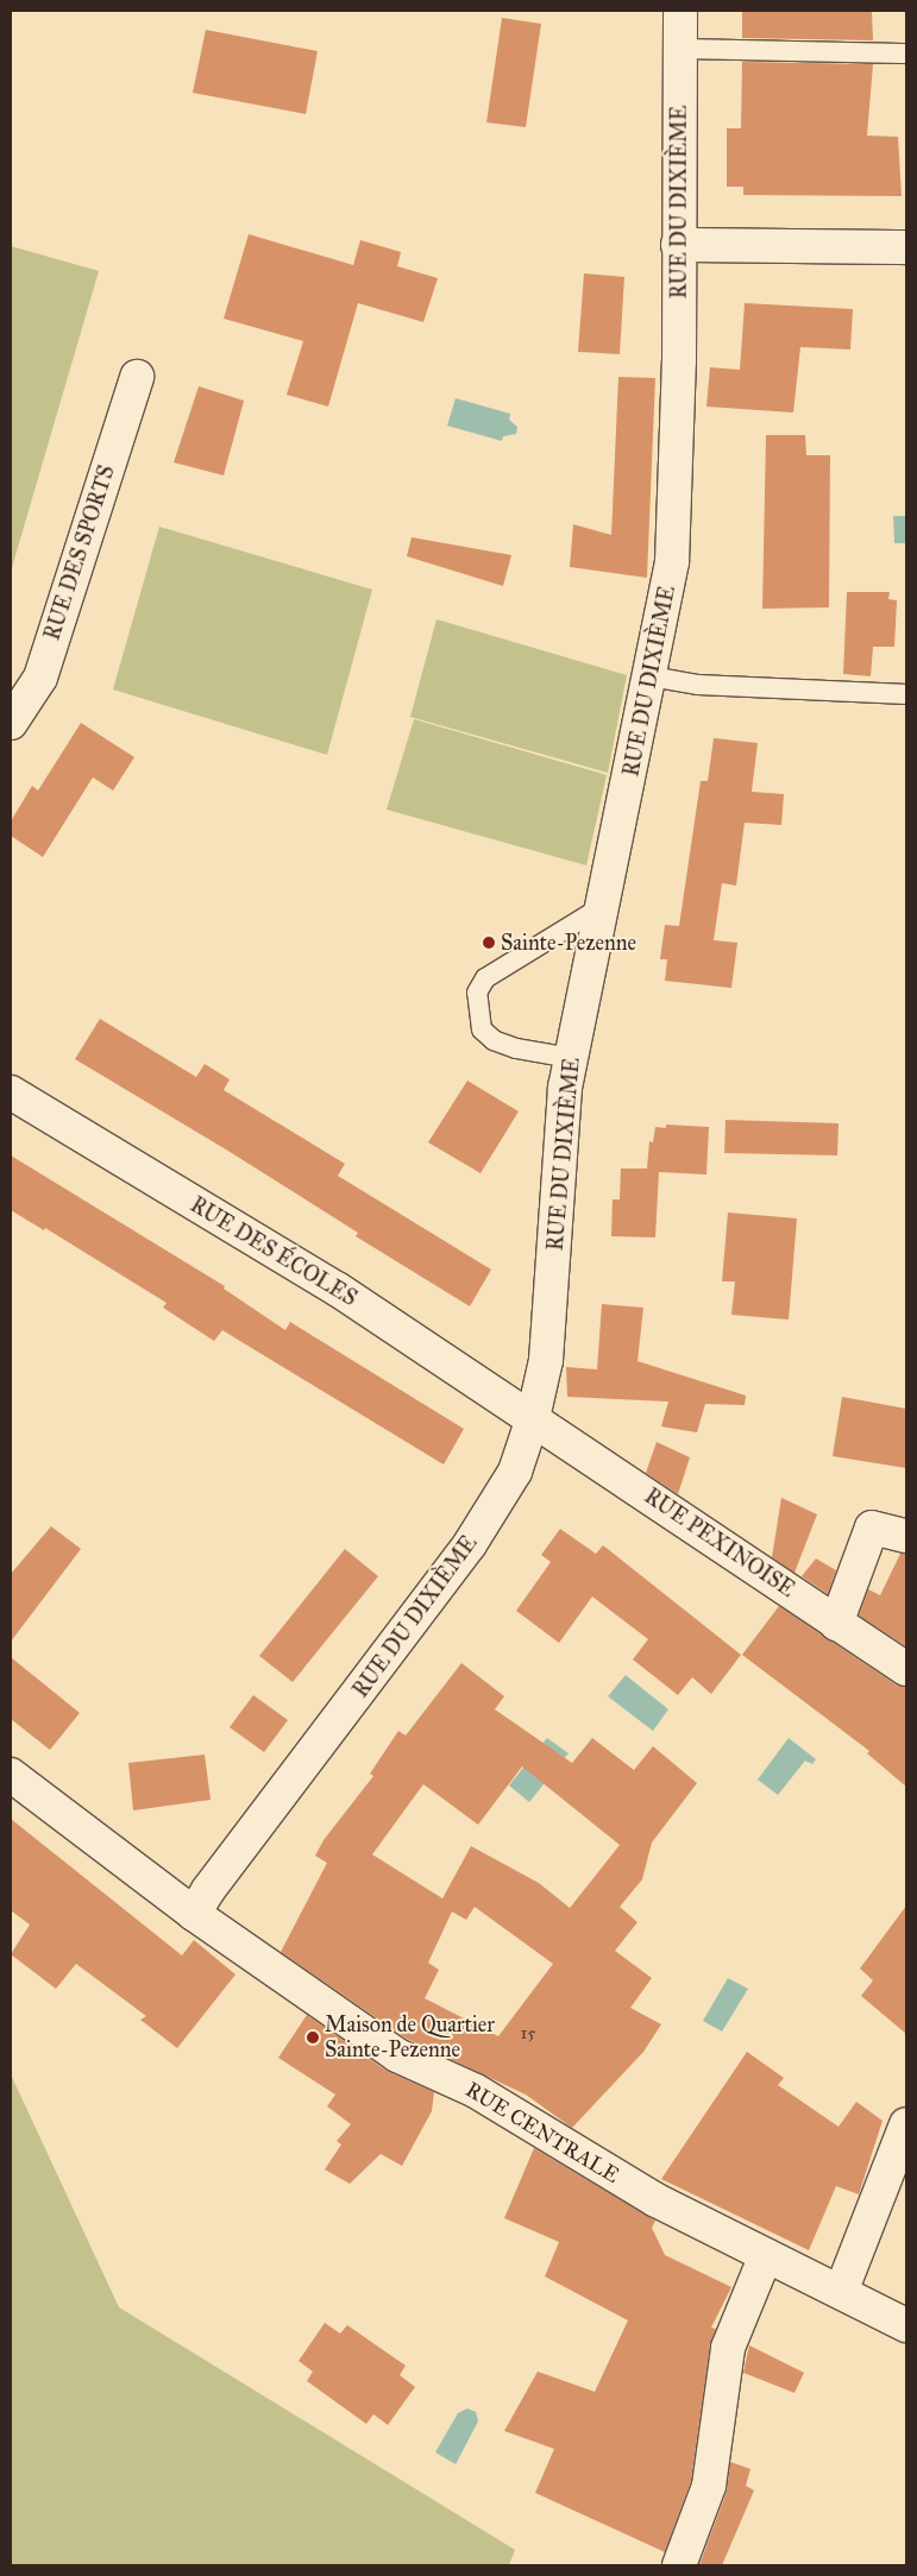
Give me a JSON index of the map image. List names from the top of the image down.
{
  "streets": {
    "street": [
      "RUE DU DIXIÈME",
      "RUE DES SPORTS",
      "RUE DES ÉCOLES",
      "RUE PEXINOISE",
      "RUE CENTRALE"
    ]
  },
  "crossings": [
    ["RUE DU DIXIÈME", "RUE DES ÉCOLES"],
    ["RUE DU DIXIÈME", "RUE PEXINOISE"],
    ["RUE DU DIXIÈME", "RUE CENTRALE"],
    ["RUE DES ÉCOLES", "RUE PEXINOISE"]
  ],
  "places": ["Sainte-Pezenne", "Maison de Quartier Sainte-Pezenne"],
  "house_numbers": ["15"]
}
